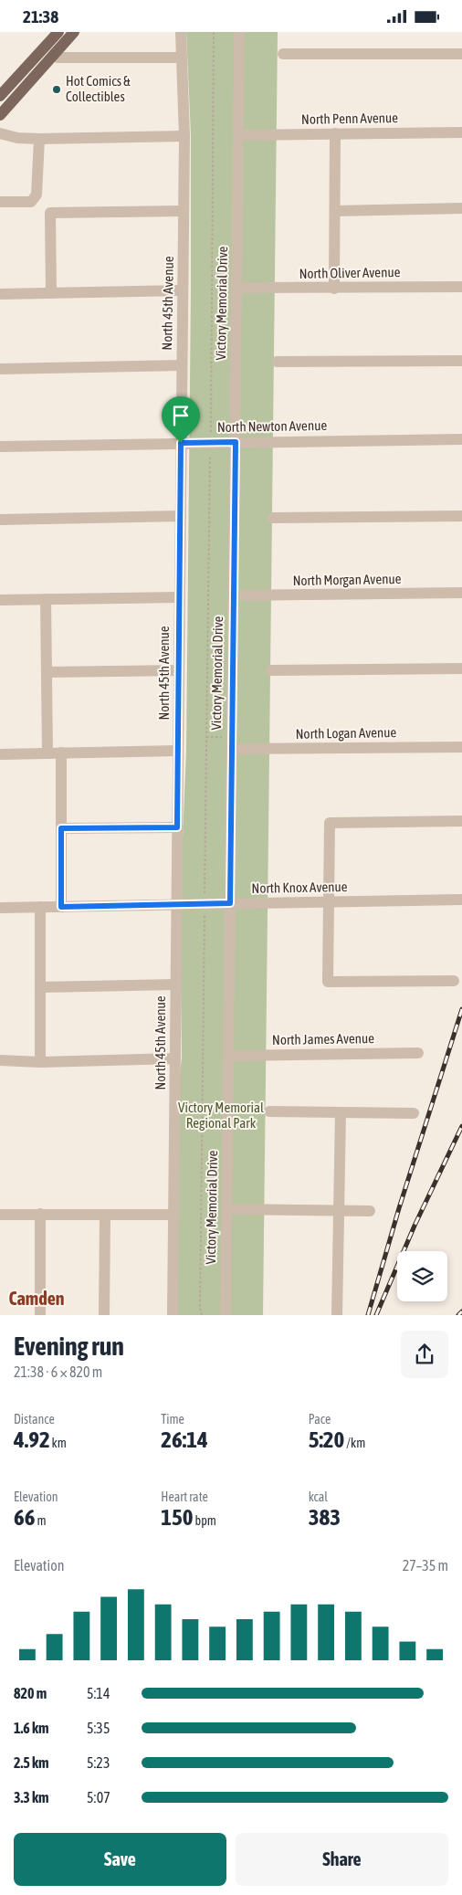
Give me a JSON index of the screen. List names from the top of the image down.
{
  "streets": {
    "street": [
      "North Penn Avenue",
      "North Oliver Avenue",
      "North 45th Avenue",
      "Victory Memorial Drive",
      "North Newton Avenue",
      "North Morgan Avenue",
      "North Logan Avenue",
      "North Knox Avenue",
      "North James Avenue"
    ]
  },
  "crossings": [
    ["North Penn Avenue", "Victory Memorial Drive"],
    ["North Oliver Avenue", "Victory Memorial Drive"],
    ["North 45th Avenue", "North Newton Avenue"],
    ["North 45th Avenue", "North Knox Avenue"],
    ["Victory Memorial Drive", "North Newton Avenue"],
    ["Victory Memorial Drive", "North Morgan Avenue"],
    ["Victory Memorial Drive", "North Logan Avenue"],
    ["Victory Memorial Drive", "North Knox Avenue"],
    ["Victory Memorial Drive", "North James Avenue"]
  ],
  "districts": ["Camden"],
  "parks": ["Victory Memorial Regional Park"],
  "places": ["Hot Comics & Collectibles"],
  "page": {
    "status": "21:38",
    "heading": ["Evening run", "21:38 · 6 × 820 m"],
    "stats": [
      ["Distance", "4.92 km"],
      ["Time", "26:14"],
      ["Pace", "5:20 /km"],
      ["Elevation", "66 m"],
      ["Heart rate", "150 bpm"],
      ["kcal", "383"]
    ],
    "chart": ["Elevation", "27–35 m"],
    "list": [
      {
        "name": "820 m",
        "note": "5:14"
      },
      {
        "name": "1.6 km",
        "note": "5:35"
      },
      {
        "name": "2.5 km",
        "note": "5:23"
      },
      {
        "name": "3.3 km",
        "note": "5:07"
      }
    ],
    "buttons": ["Save", "Share"]
  }
}
